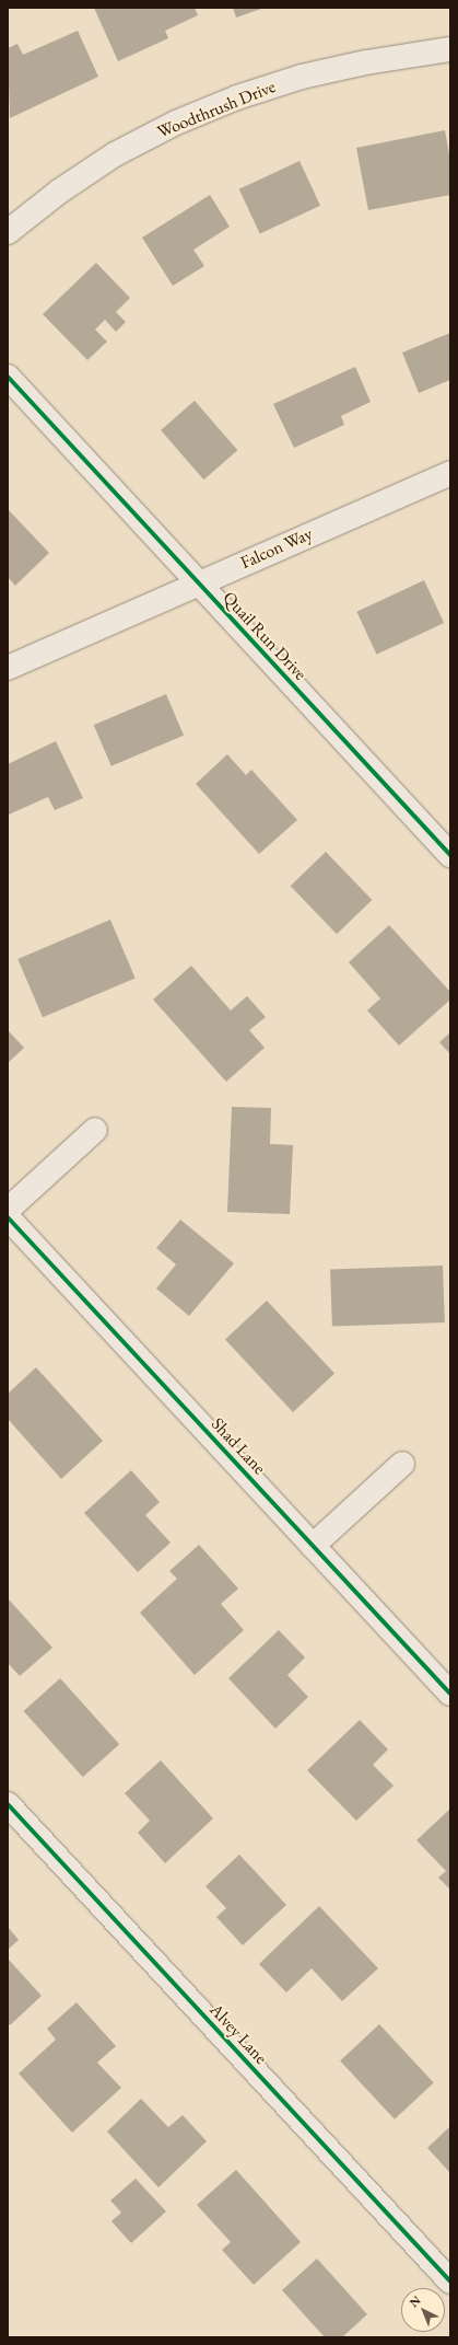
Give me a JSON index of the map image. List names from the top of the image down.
{
  "streets": {
    "street": [
      "Woodthrush Drive",
      "Falcon Way",
      "Quail Run Drive",
      "Shad Lane",
      "Alvey Lane"
    ]
  },
  "crossings": [
    ["Falcon Way", "Quail Run Drive"]
  ],
  "north": "top left"
}
